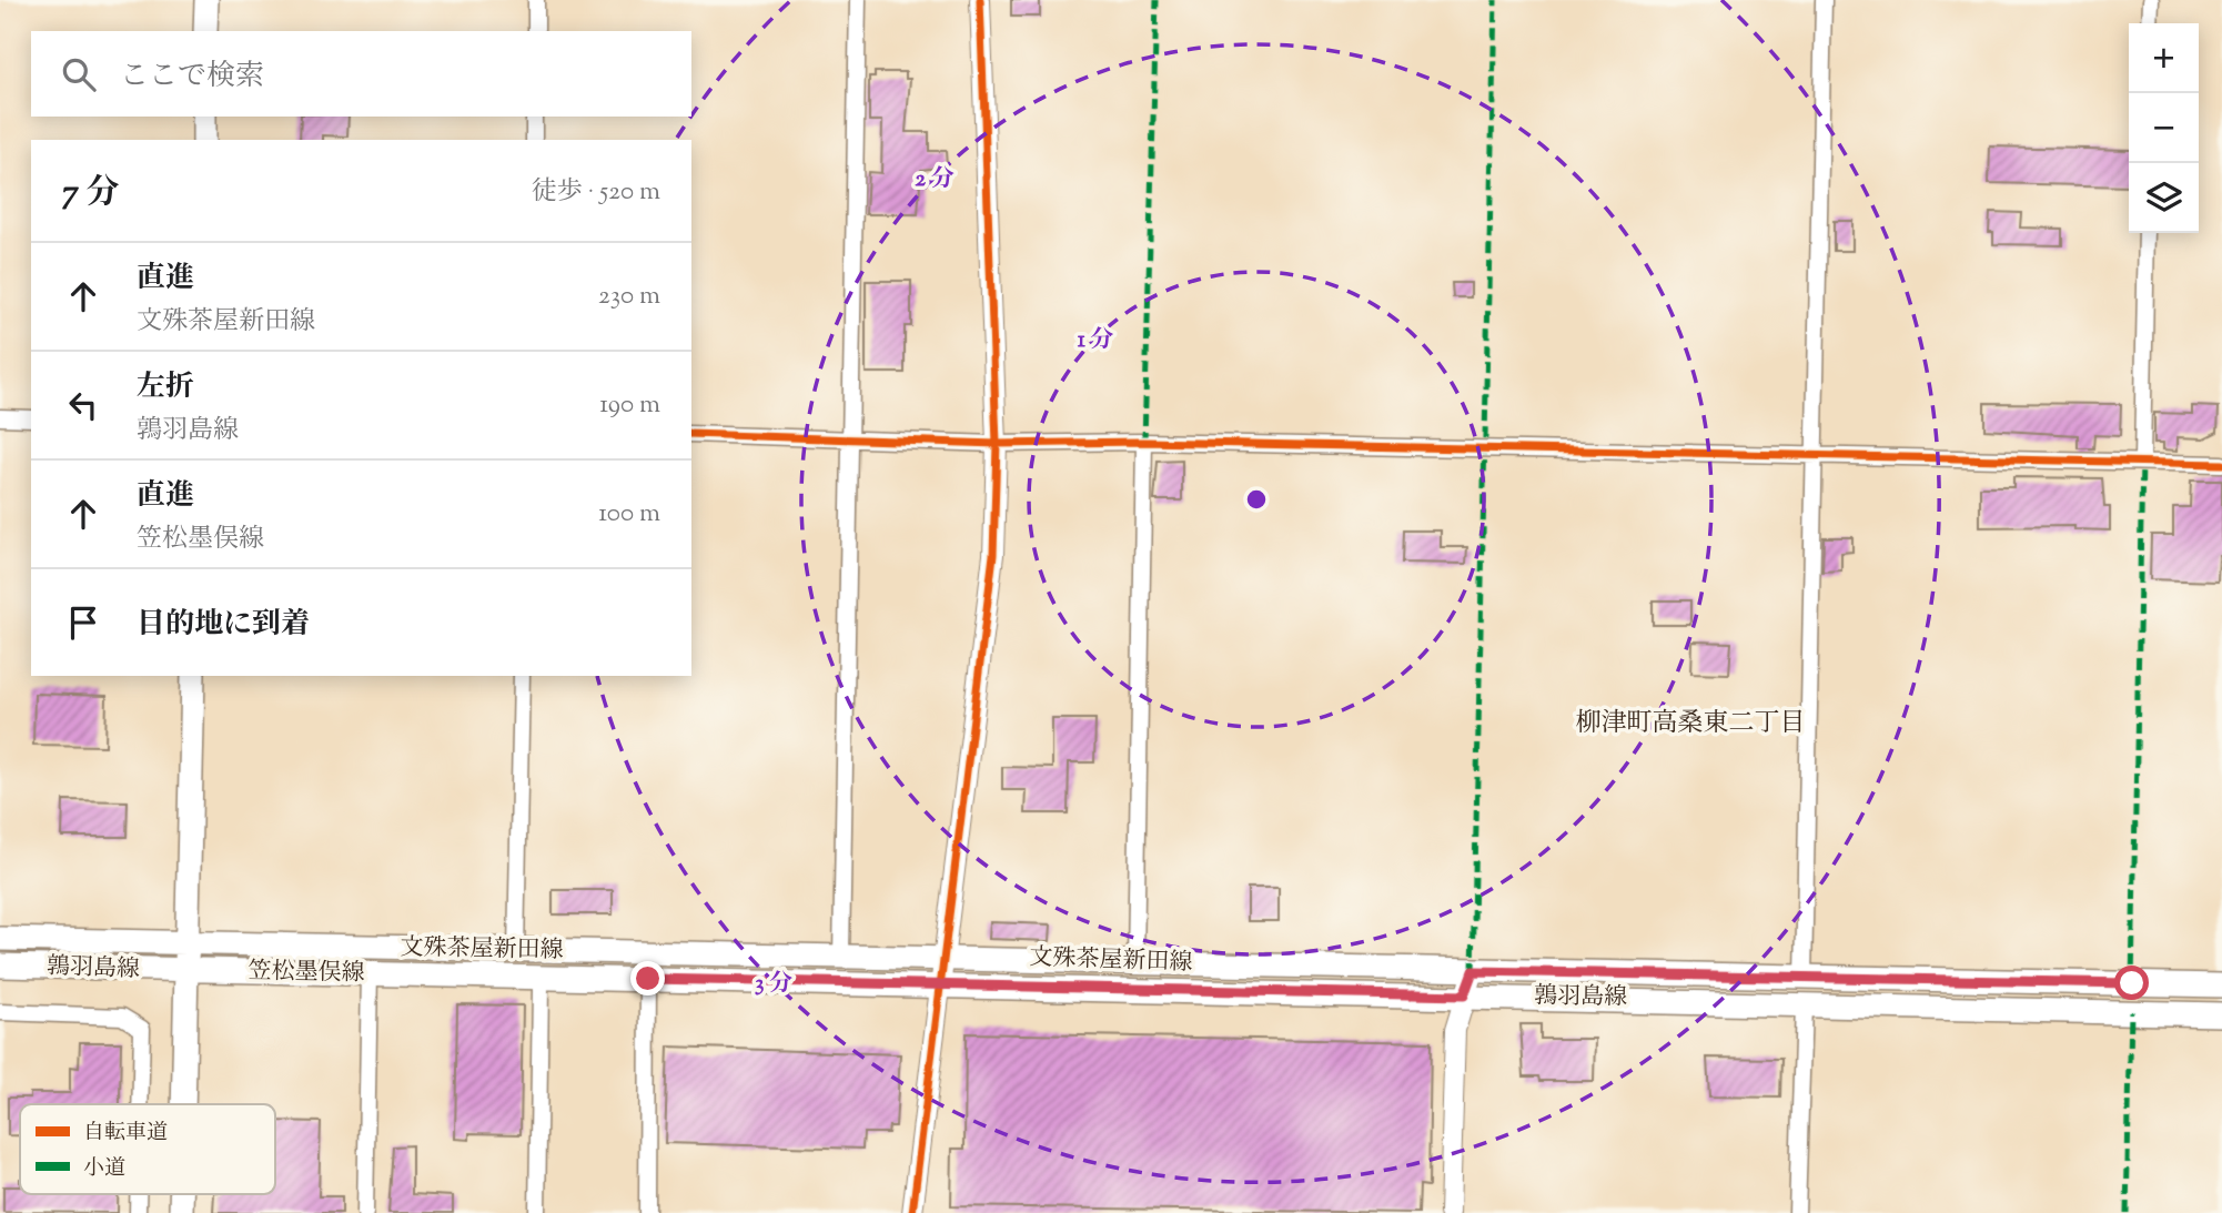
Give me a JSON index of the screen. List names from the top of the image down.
{
  "streets": {
    "main road": ["文殊茶屋新田線", "鶉羽島線", "笠松墨俣線"]
  },
  "crossings": [
    ["鶉羽島線", "笠松墨俣線"]
  ],
  "districts": ["柳津町高桑東二丁目"],
  "legend": ["自転車道", "小道"],
  "page": {
    "map_buttons": ["+", "−"],
    "search": "ここで検索",
    "heading": ["7 分", "徒歩 · 520 m"],
    "list": [
      ["直進", "文殊茶屋新田線", "230 m"],
      ["左折", "鶉羽島線", "190 m"],
      ["直進", "笠松墨俣線", "100 m"],
      "目的地に到着"
    ]
  },
  "rings": ["2 分", "1 分", "3 分"]
}
